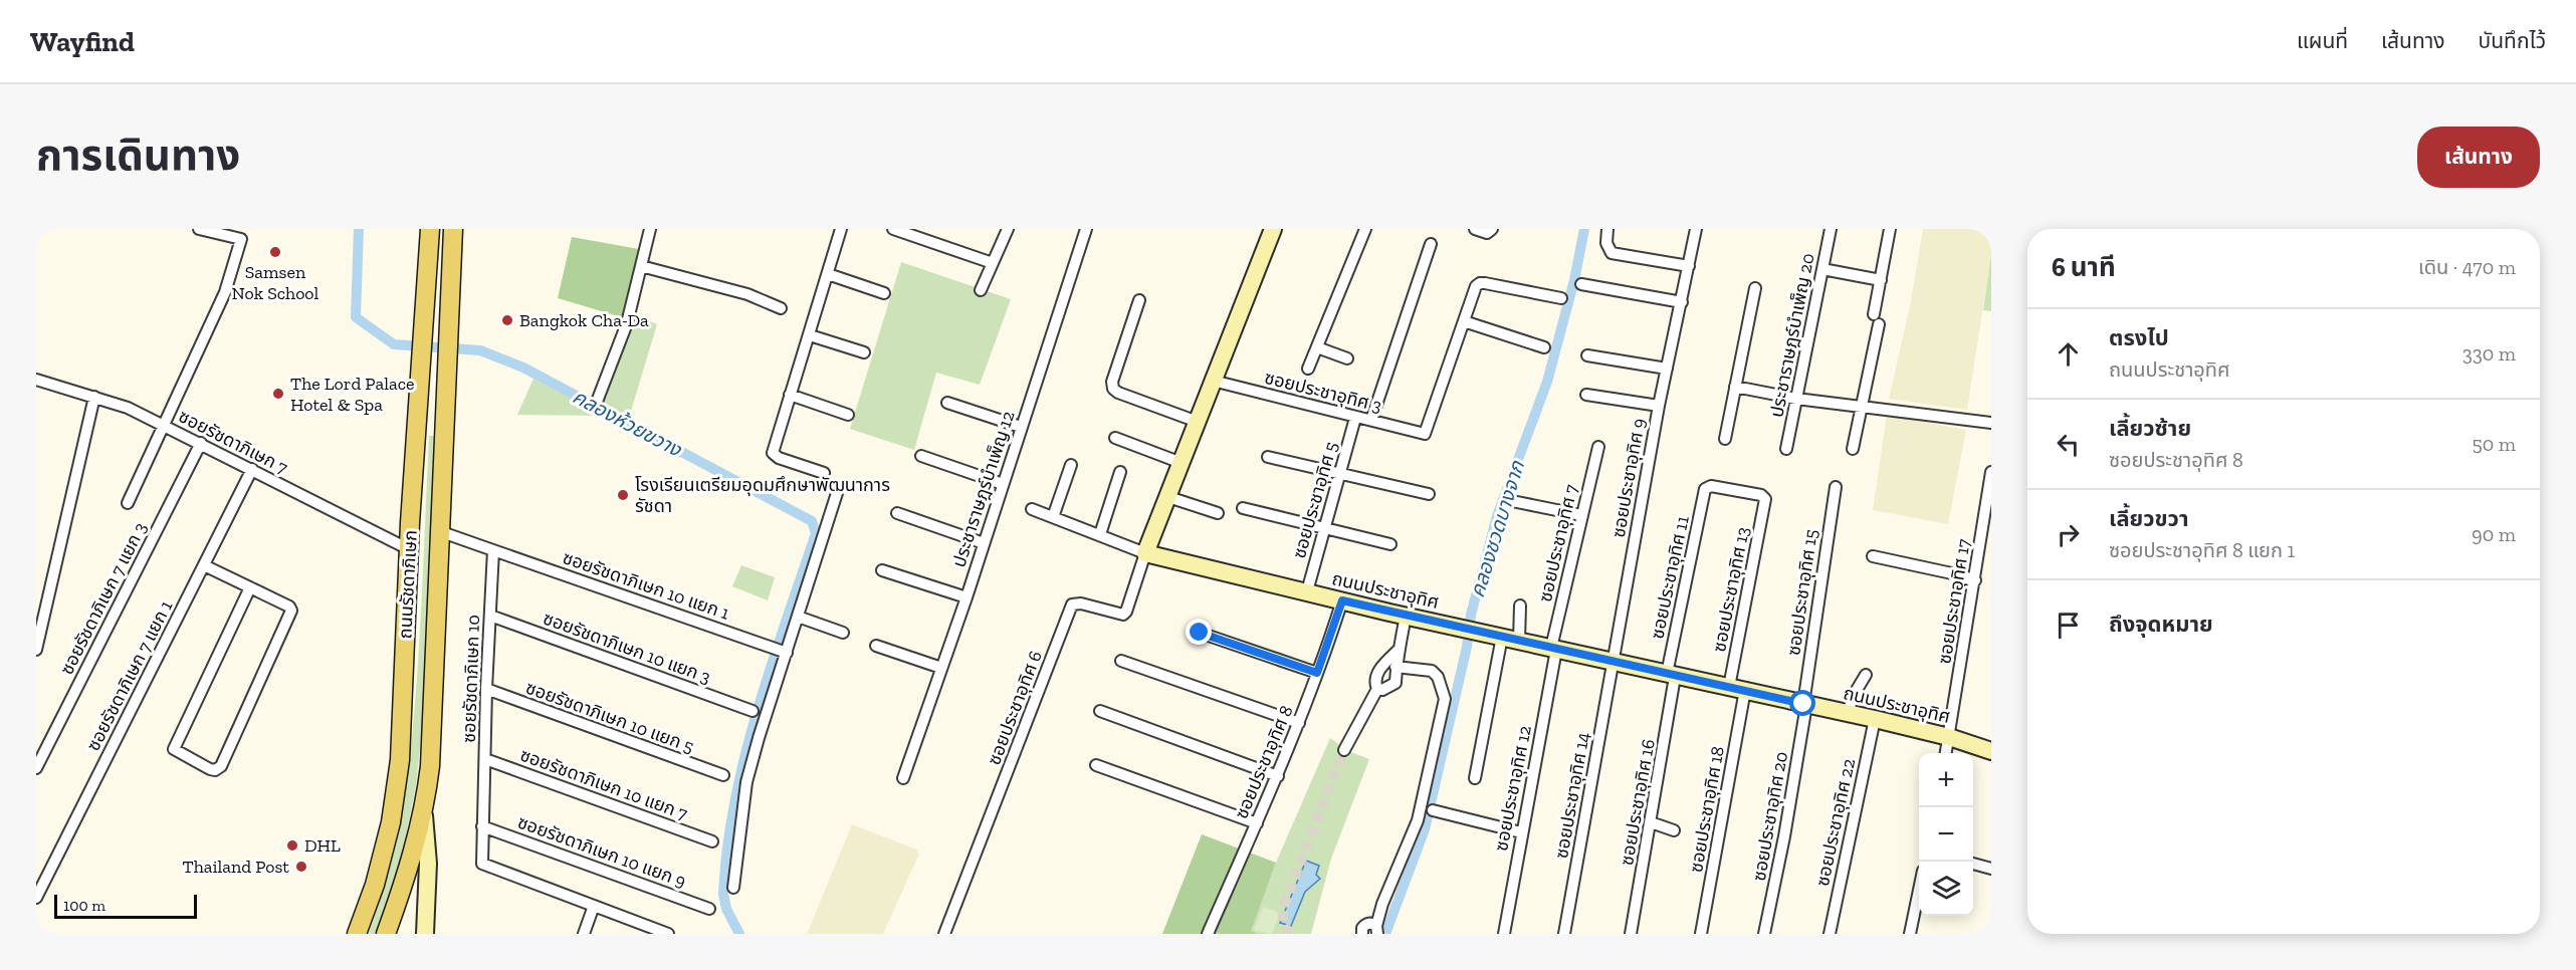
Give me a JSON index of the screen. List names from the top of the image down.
{
  "streets": {
    "main road": ["ถนนรัชดาภิเษก", "ถนนประชาอุทิศ"],
    "street": [
      "ประชาราษฎร์บำเพ็ญ 20",
      "ซอยประชาอุทิศ 3",
      "ซอยรัชดาภิเษก 7",
      "ซอยประชาอุทิศ 9",
      "ประชาราษฎร์บำเพ็ญ 12",
      "ซอยประชาอุทิศ 5",
      "ซอยประชาอุทิศ 7",
      "ซอยประชาอุทิศ 11",
      "ซอยรัชดาภิเษก 10 แยก 1",
      "ซอยประชาอุทิศ 13",
      "ซอยประชาอุทิศ 15",
      "ซอยรัชดาภิเษก 7 แยก 3",
      "ซอยประชาอุทิศ 17",
      "ซอยรัชดาภิเษก 10 แยก 3",
      "ซอยรัชดาภิเษก 7 แยก 1",
      "ซอยรัชดาภิเษก 10",
      "ซอยประชาอุทิศ 6",
      "ซอยรัชดาภิเษก 10 แยก 5",
      "ซอยประชาอุทิศ 8",
      "ซอยรัชดาภิเษก 10 แยก 7",
      "ซอยประชาอุทิศ 12",
      "ซอยประชาอุทิศ 14",
      "ซอยประชาอุทิศ 16",
      "ซอยประชาอุทิศ 18",
      "ซอยประชาอุทิศ 20",
      "ซอยประชาอุทิศ 22",
      "ซอยรัชดาภิเษก 10 แยก 9"
    ]
  },
  "crossings": [
    ["ซอยประชาอุทิศ 3", "ซอยประชาอุทิศ 5"],
    ["ซอยรัชดาภิเษก 7", "ถนนรัชดาภิเษก"],
    ["ซอยรัชดาภิเษก 7", "ซอยรัชดาภิเษก 7 แยก 3"],
    ["ซอยรัชดาภิเษก 7", "ซอยรัชดาภิเษก 7 แยก 1"],
    ["ซอยประชาอุทิศ 9", "ถนนประชาอุทิศ"],
    ["ซอยประชาอุทิศ 9", "ซอยประชาอุทิศ 14"],
    ["ซอยประชาอุทิศ 5", "ถนนประชาอุทิศ"],
    ["ซอยประชาอุทิศ 7", "ถนนประชาอุทิศ"],
    ["ซอยประชาอุทิศ 7", "ซอยประชาอุทิศ 12"],
    ["ซอยประชาอุทิศ 11", "ซอยประชาอุทิศ 13"],
    ["ซอยประชาอุทิศ 11", "ถนนประชาอุทิศ"],
    ["ซอยประชาอุทิศ 11", "ซอยประชาอุทิศ 16"],
    ["ซอยรัชดาภิเษก 10 แยก 1", "ซอยรัชดาภิเษก 10"],
    ["ซอยประชาอุทิศ 13", "ถนนประชาอุทิศ"],
    ["ซอยประชาอุทิศ 13", "ซอยประชาอุทิศ 18"],
    ["ถนนประชาอุทิศ", "ซอยประชาอุทิศ 15"],
    ["ถนนประชาอุทิศ", "ซอยประชาอุทิศ 17"],
    ["ถนนประชาอุทิศ", "ซอยประชาอุทิศ 6"],
    ["ถนนประชาอุทิศ", "ซอยประชาอุทิศ 8"],
    ["ถนนประชาอุทิศ", "ซอยประชาอุทิศ 12"],
    ["ถนนประชาอุทิศ", "ซอยประชาอุทิศ 14"],
    ["ถนนประชาอุทิศ", "ซอยประชาอุทิศ 16"],
    ["ถนนประชาอุทิศ", "ซอยประชาอุทิศ 18"],
    ["ถนนประชาอุทิศ", "ซอยประชาอุทิศ 20"],
    ["ถนนประชาอุทิศ", "ซอยประชาอุทิศ 22"],
    ["ซอยประชาอุทิศ 15", "ซอยประชาอุทิศ 20"],
    ["ซอยรัชดาภิเษก 10 แยก 3", "ซอยรัชดาภิเษก 10"],
    ["ซอยรัชดาภิเษก 10", "ซอยรัชดาภิเษก 10 แยก 5"],
    ["ซอยรัชดาภิเษก 10", "ซอยรัชดาภิเษก 10 แยก 7"],
    ["ซอยรัชดาภิเษก 10", "ซอยรัชดาภิเษก 10 แยก 9"]
  ],
  "water": ["คลองห้วยขวาง", "คลองชวดบางจาก"],
  "places": [
    "Samsen Nok School",
    "Bangkok Cha-Da",
    "The Lord Palace Hotel & Spa",
    "โรงเรียนเตรียมอุดมศึกษาพัฒนาการ รัชดา",
    "DHL",
    "Thailand Post"
  ],
  "scale_bar": "100 m",
  "page": {
    "header": "Wayfind",
    "nav": ["แผนที่", "เส้นทาง", "บันทึกไว้"],
    "title": "การเดินทาง",
    "buttons": "เส้นทาง",
    "heading": ["6 นาที", "เดิน · 470 m"],
    "list": [
      ["ตรงไป", "ถนนประชาอุทิศ", "330 m"],
      ["เลี้ยวซ้าย", "ซอยประชาอุทิศ 8", "50 m"],
      ["เลี้ยวขวา", "ซอยประชาอุทิศ 8 แยก 1", "90 m"],
      "ถึงจุดหมาย"
    ],
    "map_buttons": ["+", "−"],
    "scale": "100 m"
  }
}
